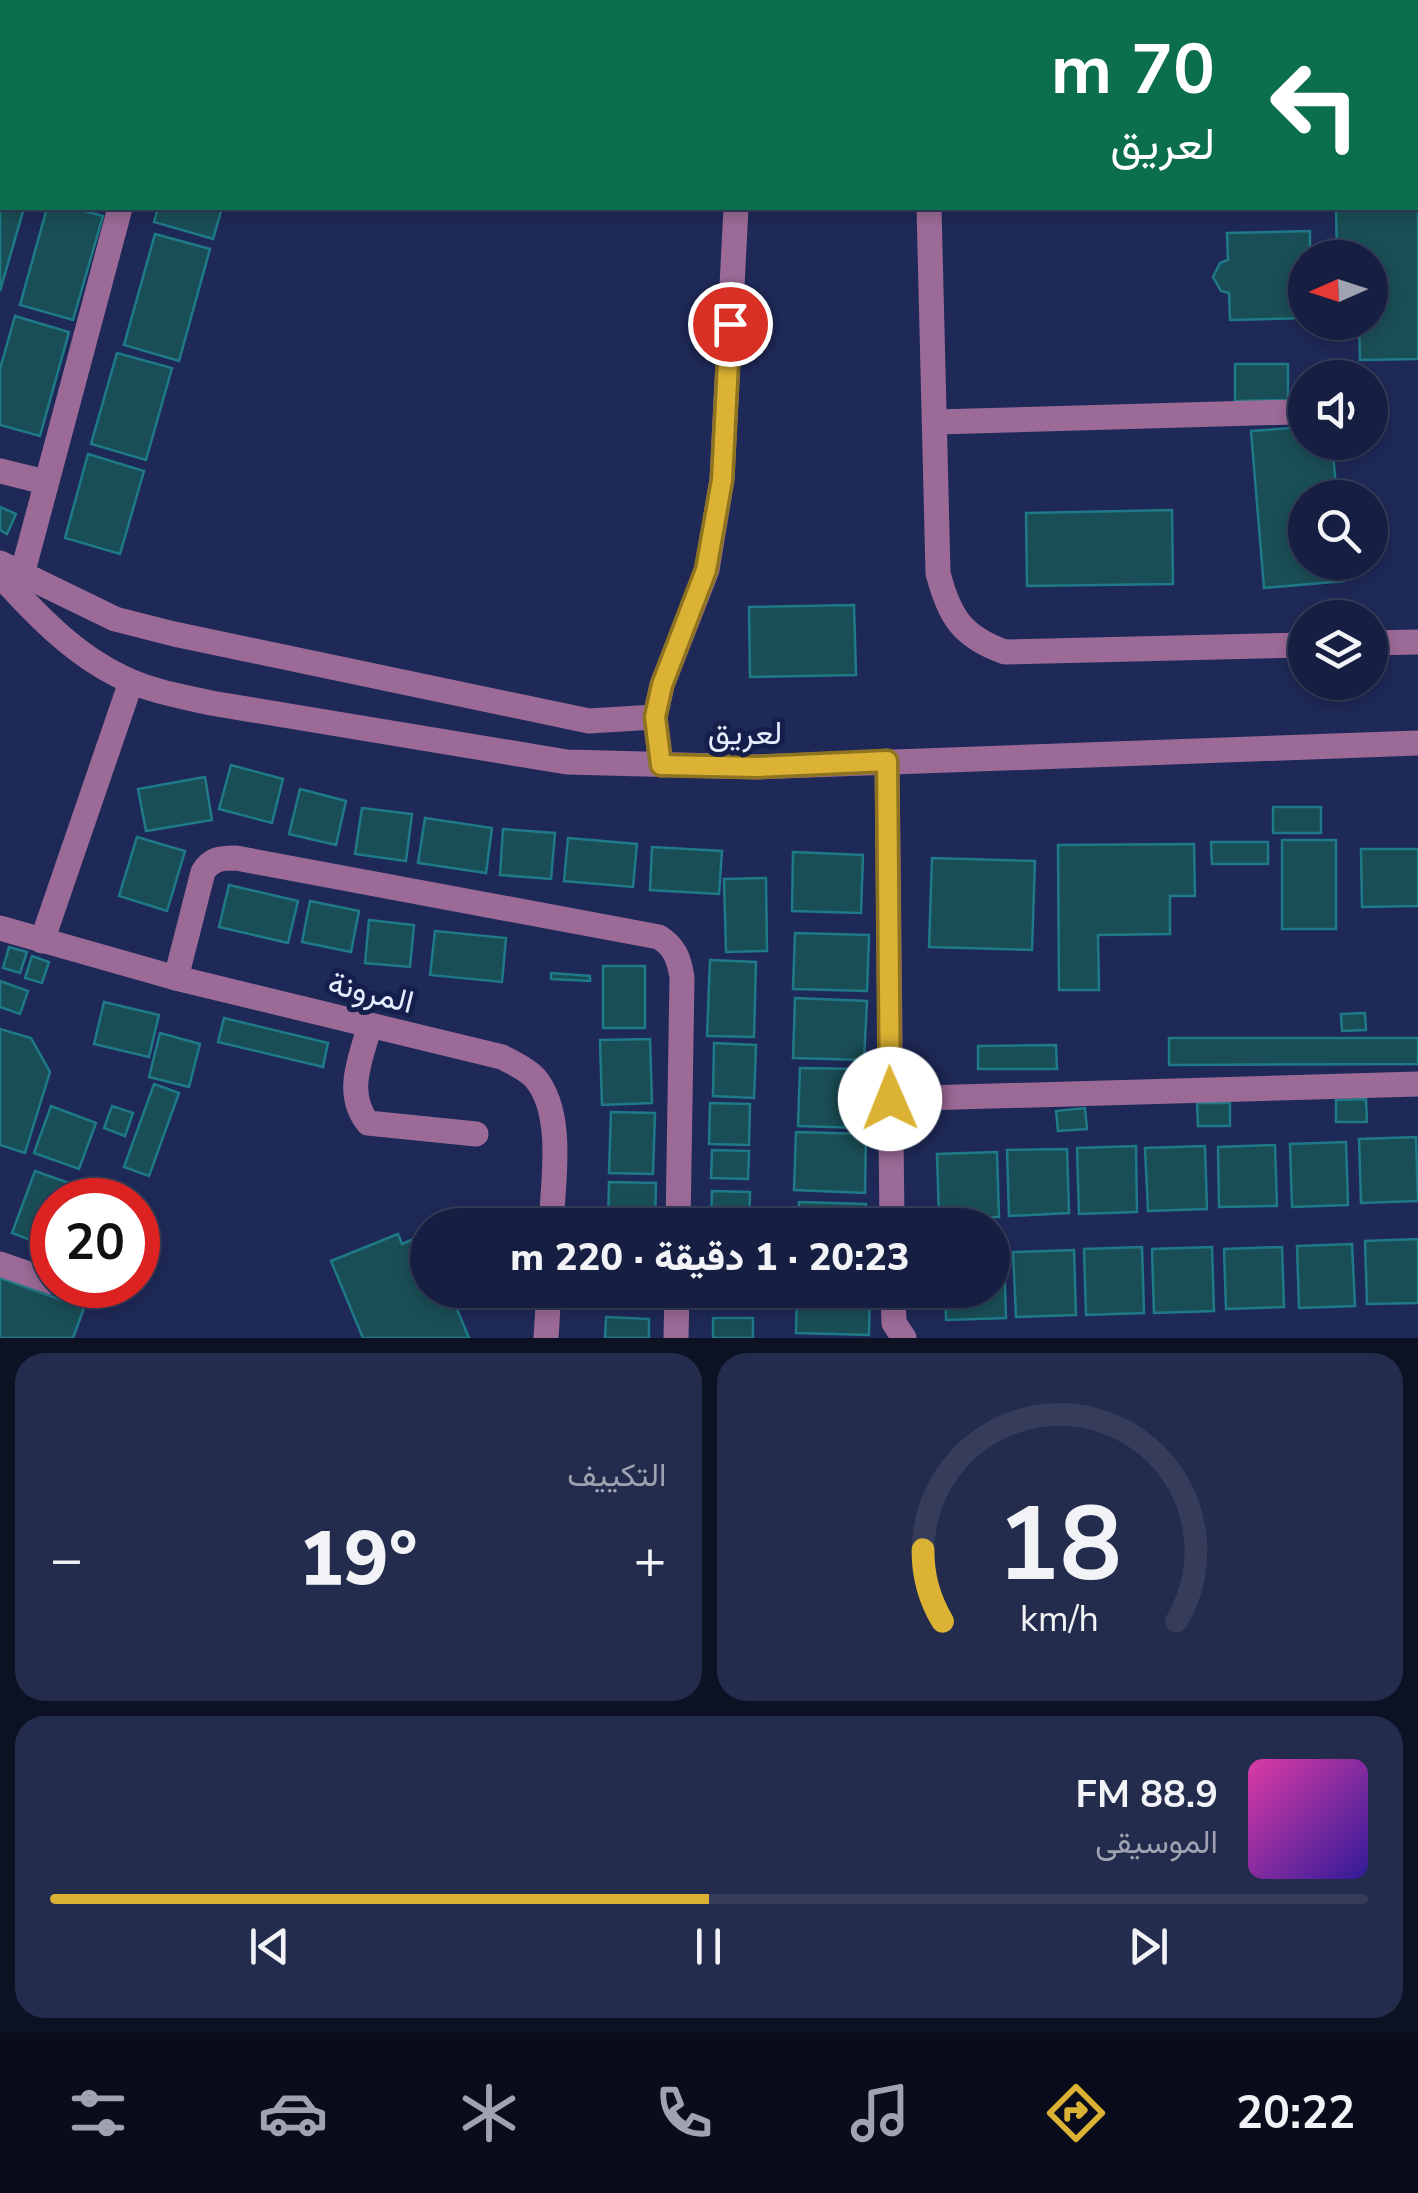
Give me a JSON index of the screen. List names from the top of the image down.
{
  "streets": {
    "street": ["لعريق", "المرونة"]
  },
  "north": "left",
  "page": {
    "turn": ["70 m", "لعريق"],
    "limit": "20",
    "trip": "20:23 · 1 دقيقة · 220 m",
    "tile": "التكييف",
    "heat": ["−", "19°", "+"],
    "song": ["88.9 FM", "الموسيقى"],
    "tabs": "20:22",
    "gauge": ["18", "km/h"]
  }
}
